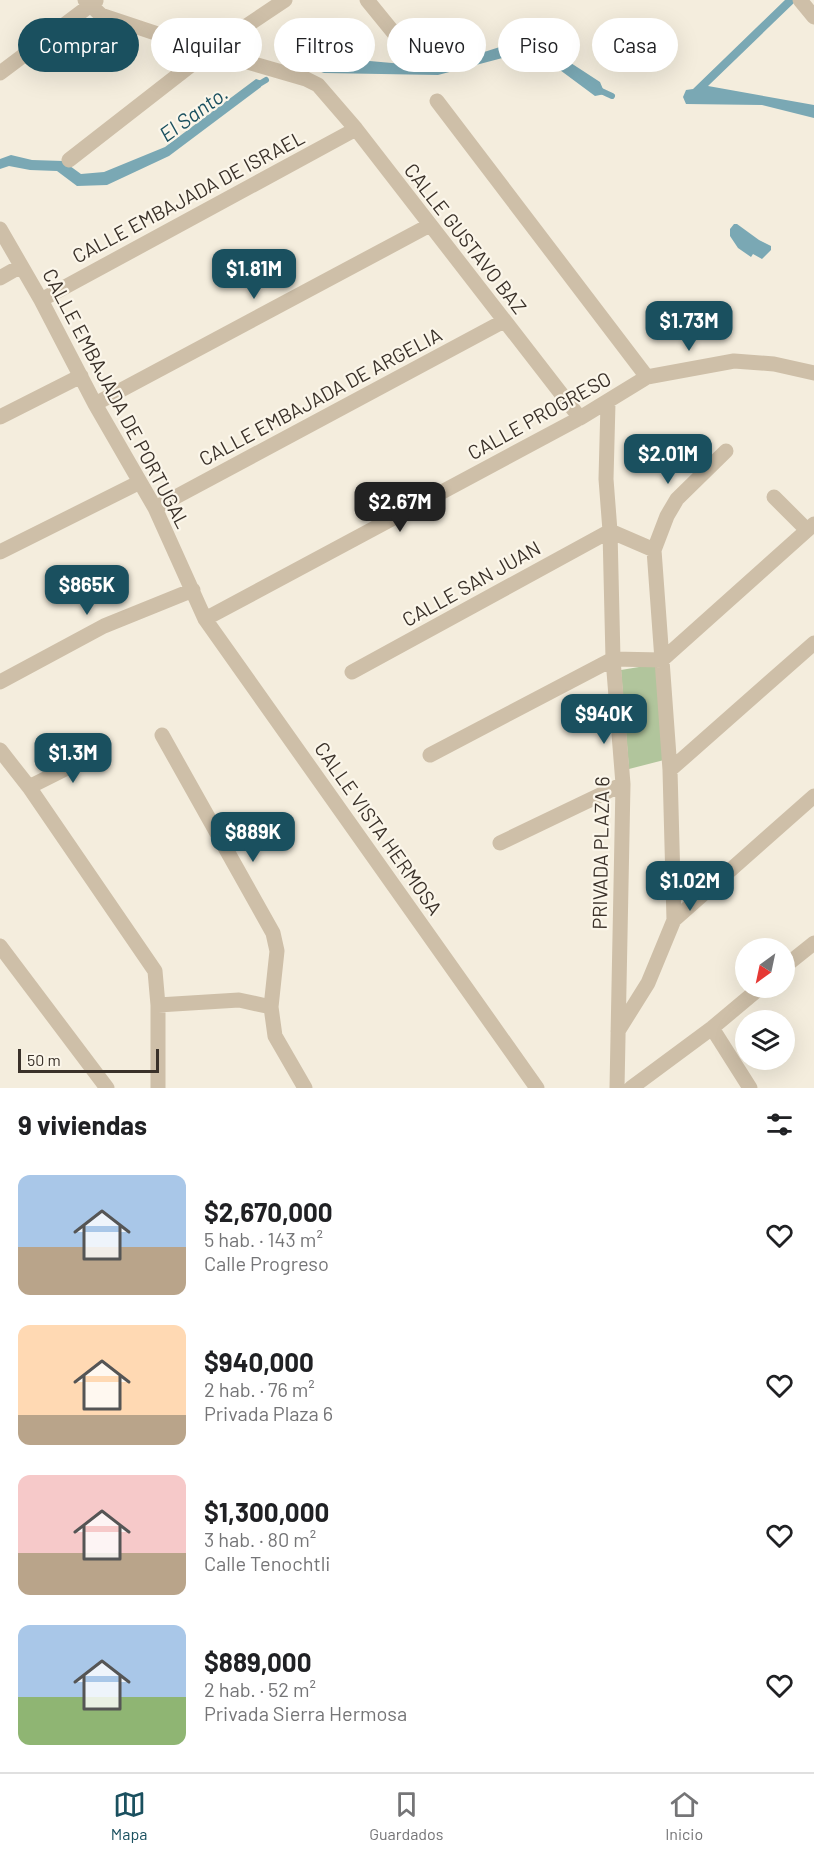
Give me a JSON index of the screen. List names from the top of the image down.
{
  "streets": {
    "street": [
      "CALLE EMBAJADA DE ISRAEL",
      "CALLE GUSTAVO BAZ",
      "CALLE EMBAJADA DE ARGELIA",
      "CALLE EMBAJADA DE PORTUGAL",
      "CALLE PROGRESO",
      "CALLE SAN JUAN",
      "CALLE VISTA HERMOSA",
      "PRIVADA PLAZA 6"
    ]
  },
  "crossings": [
    ["CALLE EMBAJADA DE ISRAEL", "CALLE GUSTAVO BAZ"],
    ["CALLE EMBAJADA DE ISRAEL", "CALLE EMBAJADA DE PORTUGAL"],
    ["CALLE GUSTAVO BAZ", "CALLE EMBAJADA DE ARGELIA"],
    ["CALLE GUSTAVO BAZ", "CALLE PROGRESO"],
    ["CALLE EMBAJADA DE ARGELIA", "CALLE EMBAJADA DE PORTUGAL"],
    ["CALLE EMBAJADA DE PORTUGAL", "CALLE VISTA HERMOSA"],
    ["CALLE PROGRESO", "CALLE VISTA HERMOSA"],
    ["CALLE PROGRESO", "PRIVADA PLAZA 6"],
    ["CALLE SAN JUAN", "PRIVADA PLAZA 6"]
  ],
  "water": ["El Santo."],
  "scale_bar": "50 m",
  "north": "bottom left",
  "page": {
    "chip": [
      "Comprar",
      "Alquilar",
      "Filtros",
      "Nuevo",
      "Piso",
      "Casa"
    ],
    "price": [
      "$1.81M",
      "$1.73M",
      "$2.01M",
      "$2.67M",
      "$865K",
      "$940K",
      "$1.3M",
      "$889K",
      "$1.02M"
    ],
    "scale": "50 m",
    "heading": "9 viviendas",
    "list": [
      {
        "name": "$2,670,000",
        "note": "5 hab. · 143 m² · Calle Progreso"
      },
      {
        "name": "$940,000",
        "note": "2 hab. · 76 m² · Privada Plaza 6"
      },
      {
        "name": "$1,300,000",
        "note": "3 hab. · 80 m² · Calle Tenochtli"
      },
      {
        "name": "$889,000",
        "note": "2 hab. · 52 m² · Privada Sierra Hermosa"
      }
    ],
    "tabs": ["Mapa", "Guardados", "Inicio"]
  }
}
